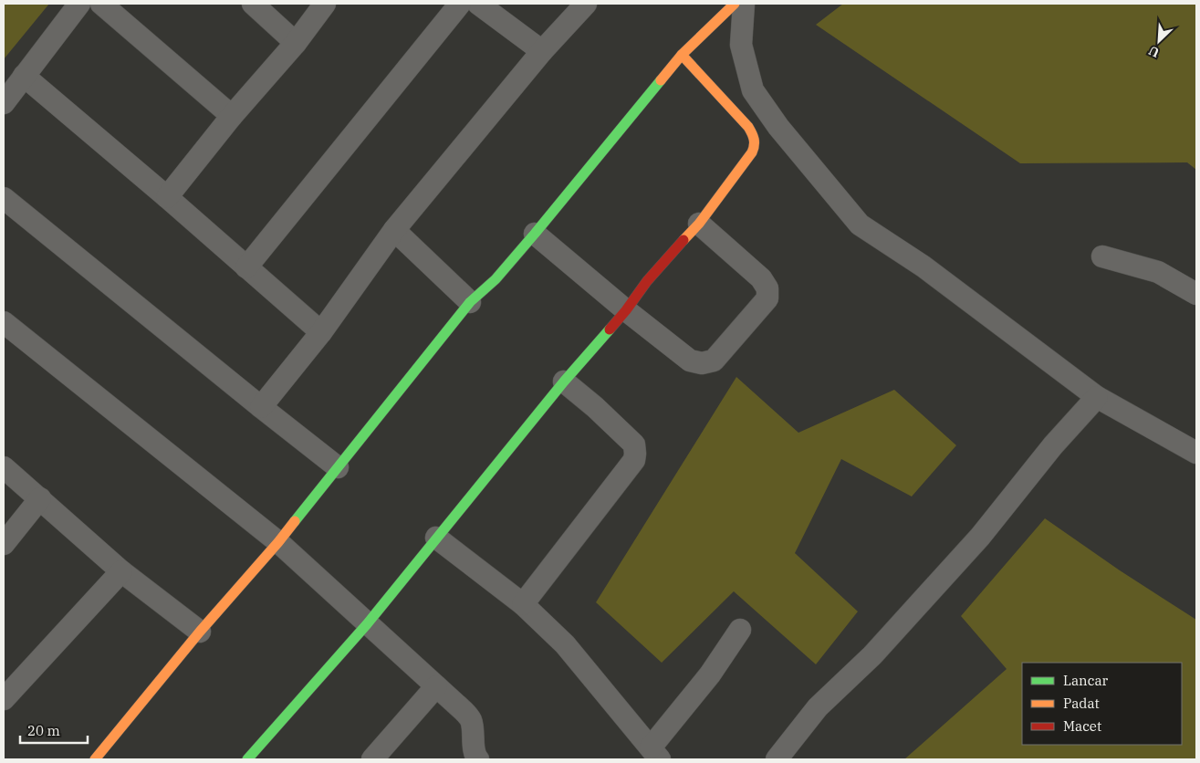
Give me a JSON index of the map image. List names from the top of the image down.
{
  "legend": ["Lancar", "Padat", "Macet"],
  "scale_bar": "20 m",
  "north": "bottom left"
}
